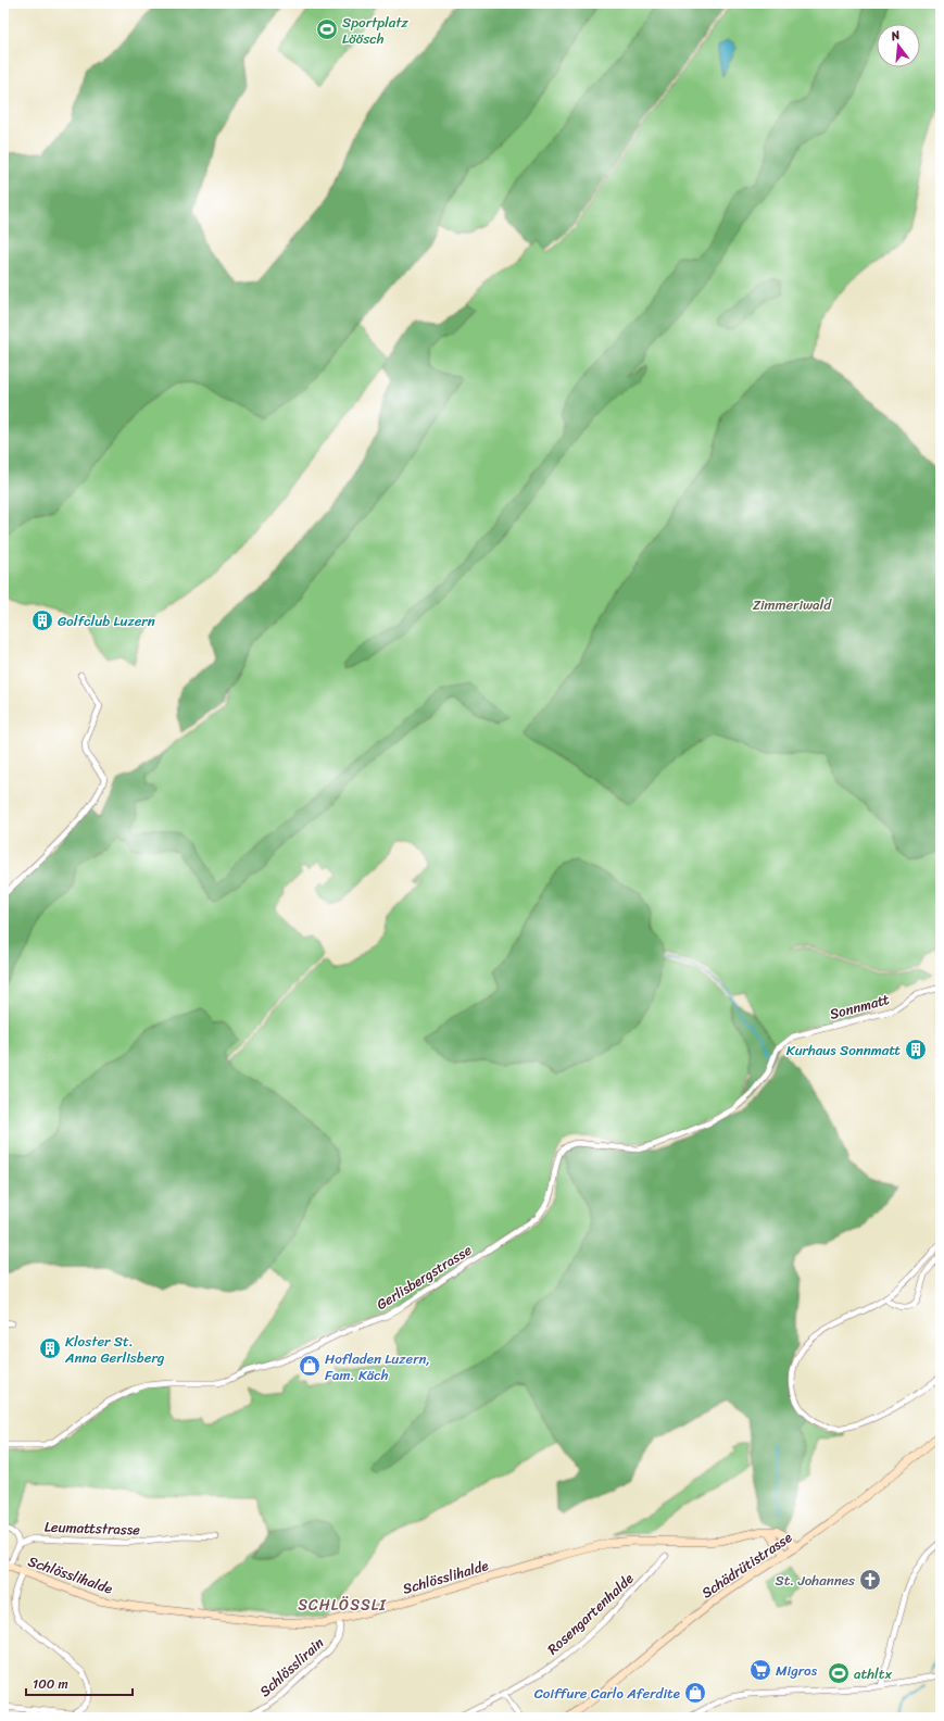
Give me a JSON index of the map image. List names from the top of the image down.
{
  "streets": {
    "main road": ["Schädrütistrasse", "Schlösslihalde"],
    "street": [
      "Sonnmatt",
      "Gerlisbergstrasse",
      "Leumattstrasse",
      "Rosengartenhalde",
      "Schlösslirain"
    ]
  },
  "crossings": [
    ["Sonnmatt", "Gerlisbergstrasse"],
    ["Schädrütistrasse", "Schlösslihalde"],
    ["Schlösslihalde", "Schlösslirain"]
  ],
  "districts": ["SCHLÖSSLI"],
  "parks": ["Zimmeriwald"],
  "places": {
    "sports": ["Sportplatz Löösch", "athltx"],
    "building": ["Golfclub Luzern", "Kurhaus Sonnmatt", "Kloster St. Anna Gerlisberg"],
    "shop": ["Hofladen Luzern, Fam. Käch", "Coiffure Carlo Aferdite"],
    "church": ["St. Johannes"],
    "supermarket": ["Migros"]
  },
  "scale_bar": "100 m",
  "north": "top"
}
